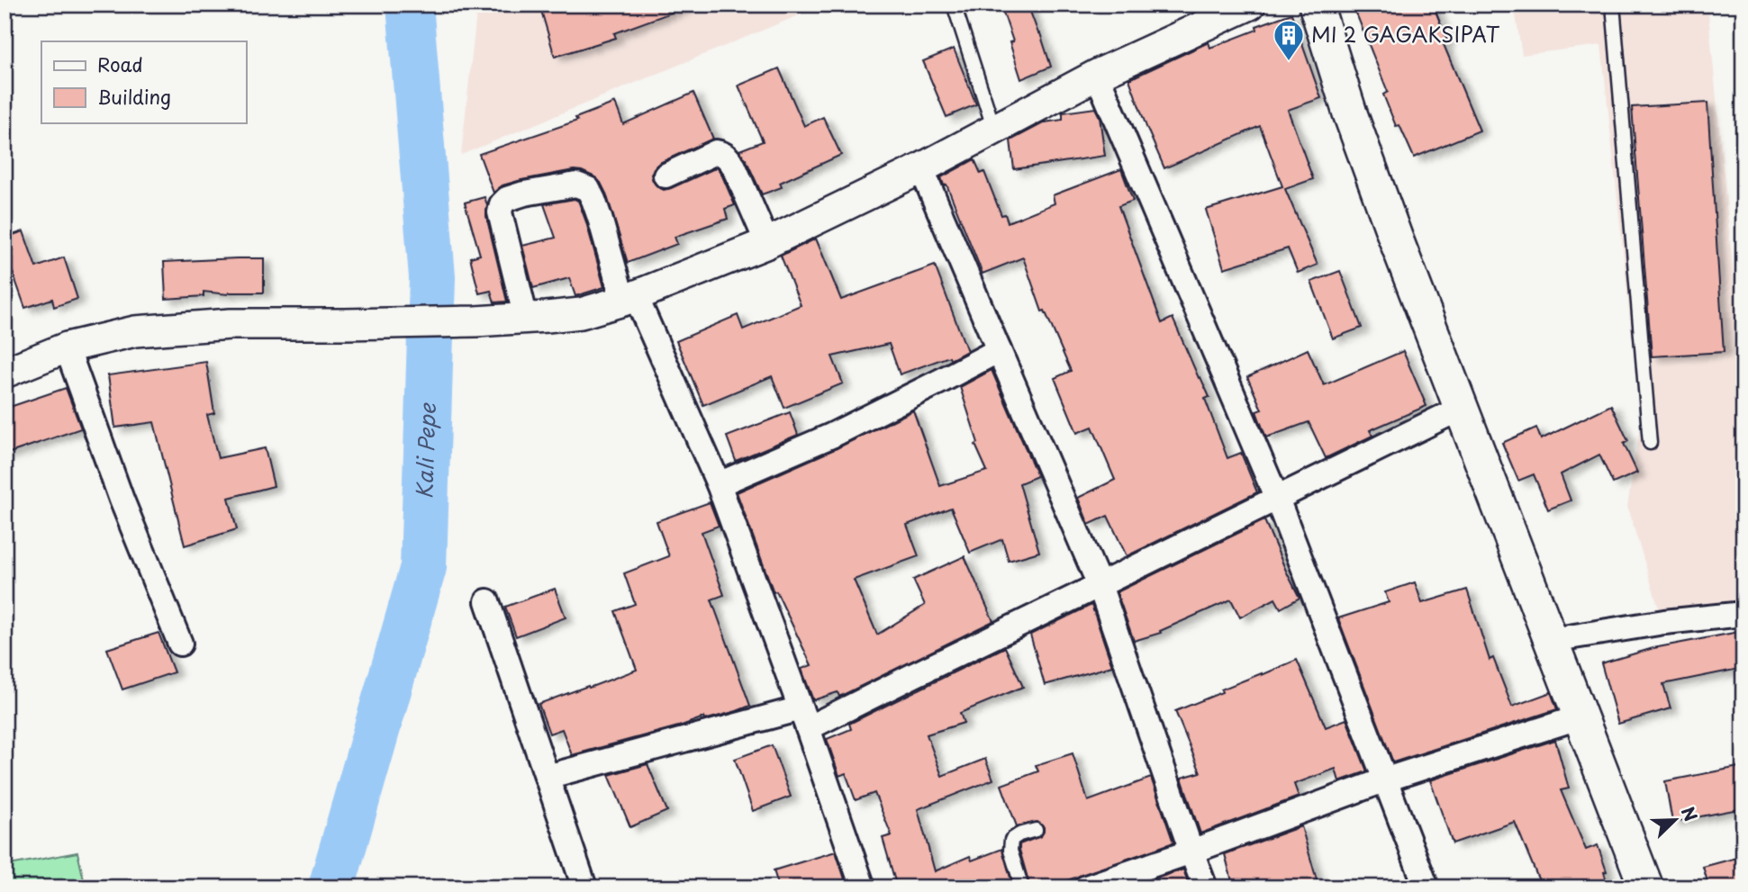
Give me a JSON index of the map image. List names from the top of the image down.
{
  "water": ["Kali Pepe"],
  "places": {
    "building": ["MI 2 GAGAKSIPAT"]
  },
  "legend": ["Road", "Building"],
  "north": "top right"
}
